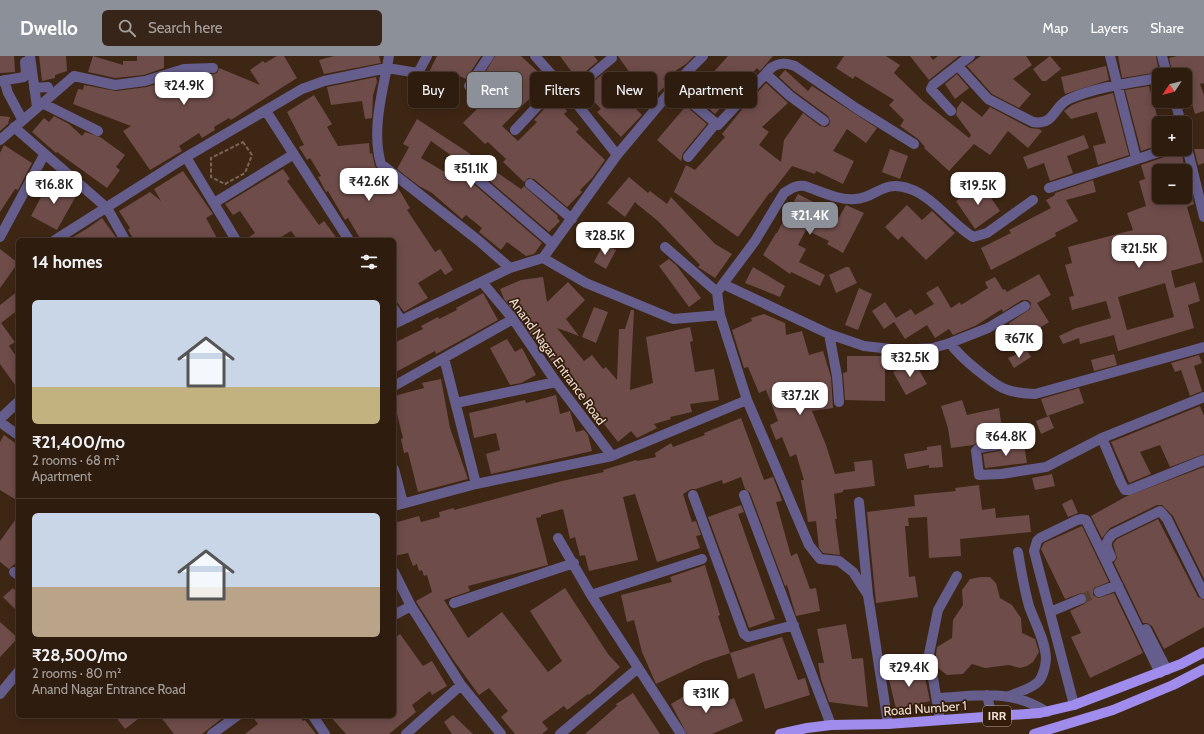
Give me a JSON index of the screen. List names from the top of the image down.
{
  "streets": {
    "main road": ["Road Number 1", "IRR"],
    "street": ["Anand Nagar Entrance Road"]
  },
  "north": "bottom left",
  "page": {
    "header": "Dwello",
    "search": "Search here",
    "nav": ["Map", "Layers", "Share"],
    "map_buttons": ["+", "−"],
    "price": [
      "₹24.9K",
      "₹51.1K",
      "₹42.6K",
      "₹16.8K",
      "₹19.5K",
      "₹21.4K",
      "₹28.5K",
      "₹21.5K",
      "₹67K",
      "₹32.5K",
      "₹37.2K",
      "₹64.8K",
      "₹29.4K",
      "₹31K"
    ],
    "chip": [
      "Buy",
      "Rent",
      "Filters",
      "New",
      "Apartment"
    ],
    "heading": "14 homes",
    "list": [
      {
        "name": "₹21,400/mo",
        "note": "2 rooms · 68 m² · Apartment"
      },
      {
        "name": "₹28,500/mo",
        "note": "2 rooms · 80 m² · Anand Nagar Entrance Road"
      }
    ]
  }
}
